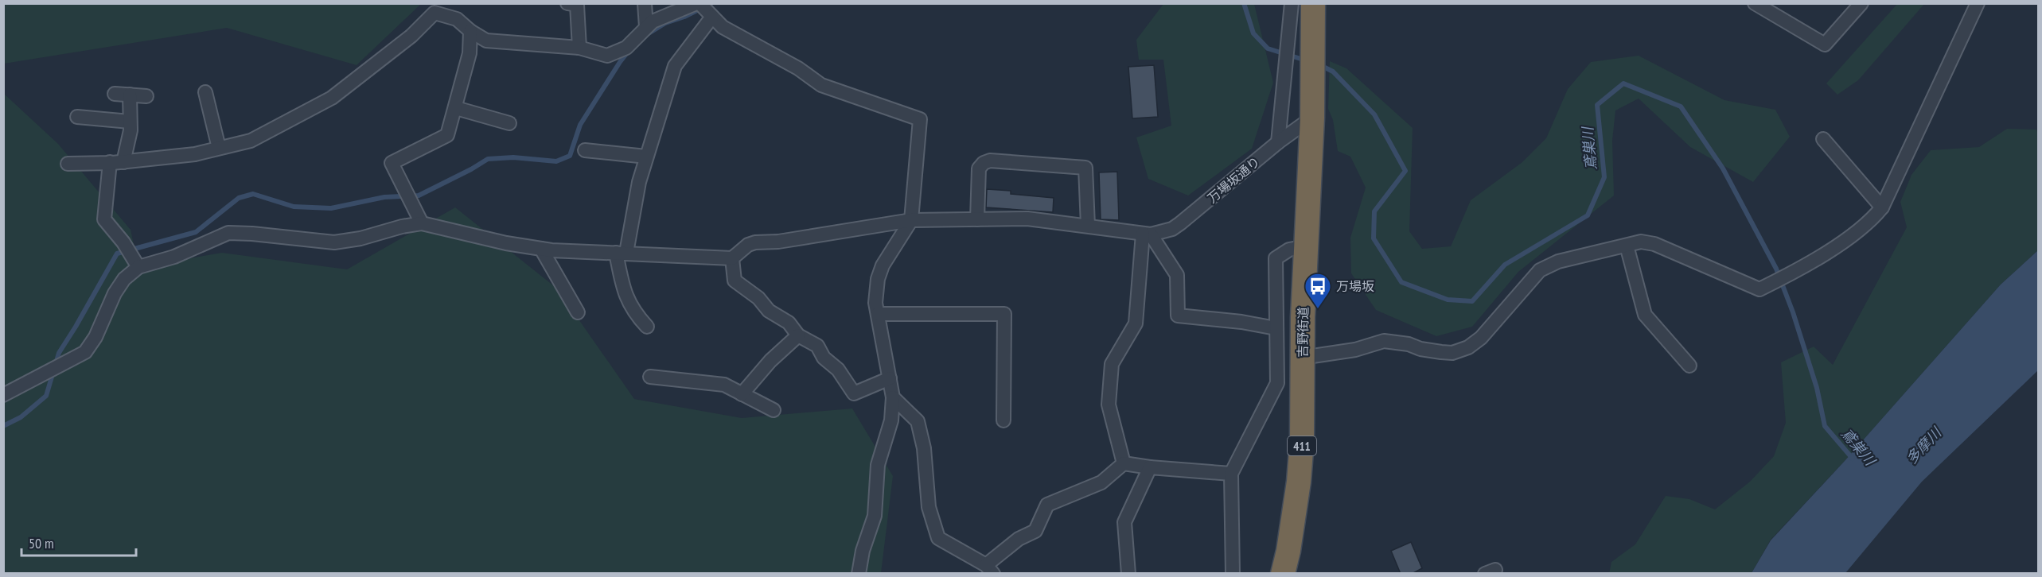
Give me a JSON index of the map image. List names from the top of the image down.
{
  "streets": {
    "highway": ["吉野街道", "411"],
    "street": ["万場坂通り"]
  },
  "crossings": [
    ["万場坂通り", "吉野街道"]
  ],
  "water": ["鳶巣川", "多摩川"],
  "places": {
    "bus stop": ["万場坂"]
  },
  "scale_bar": "50 m"
}
